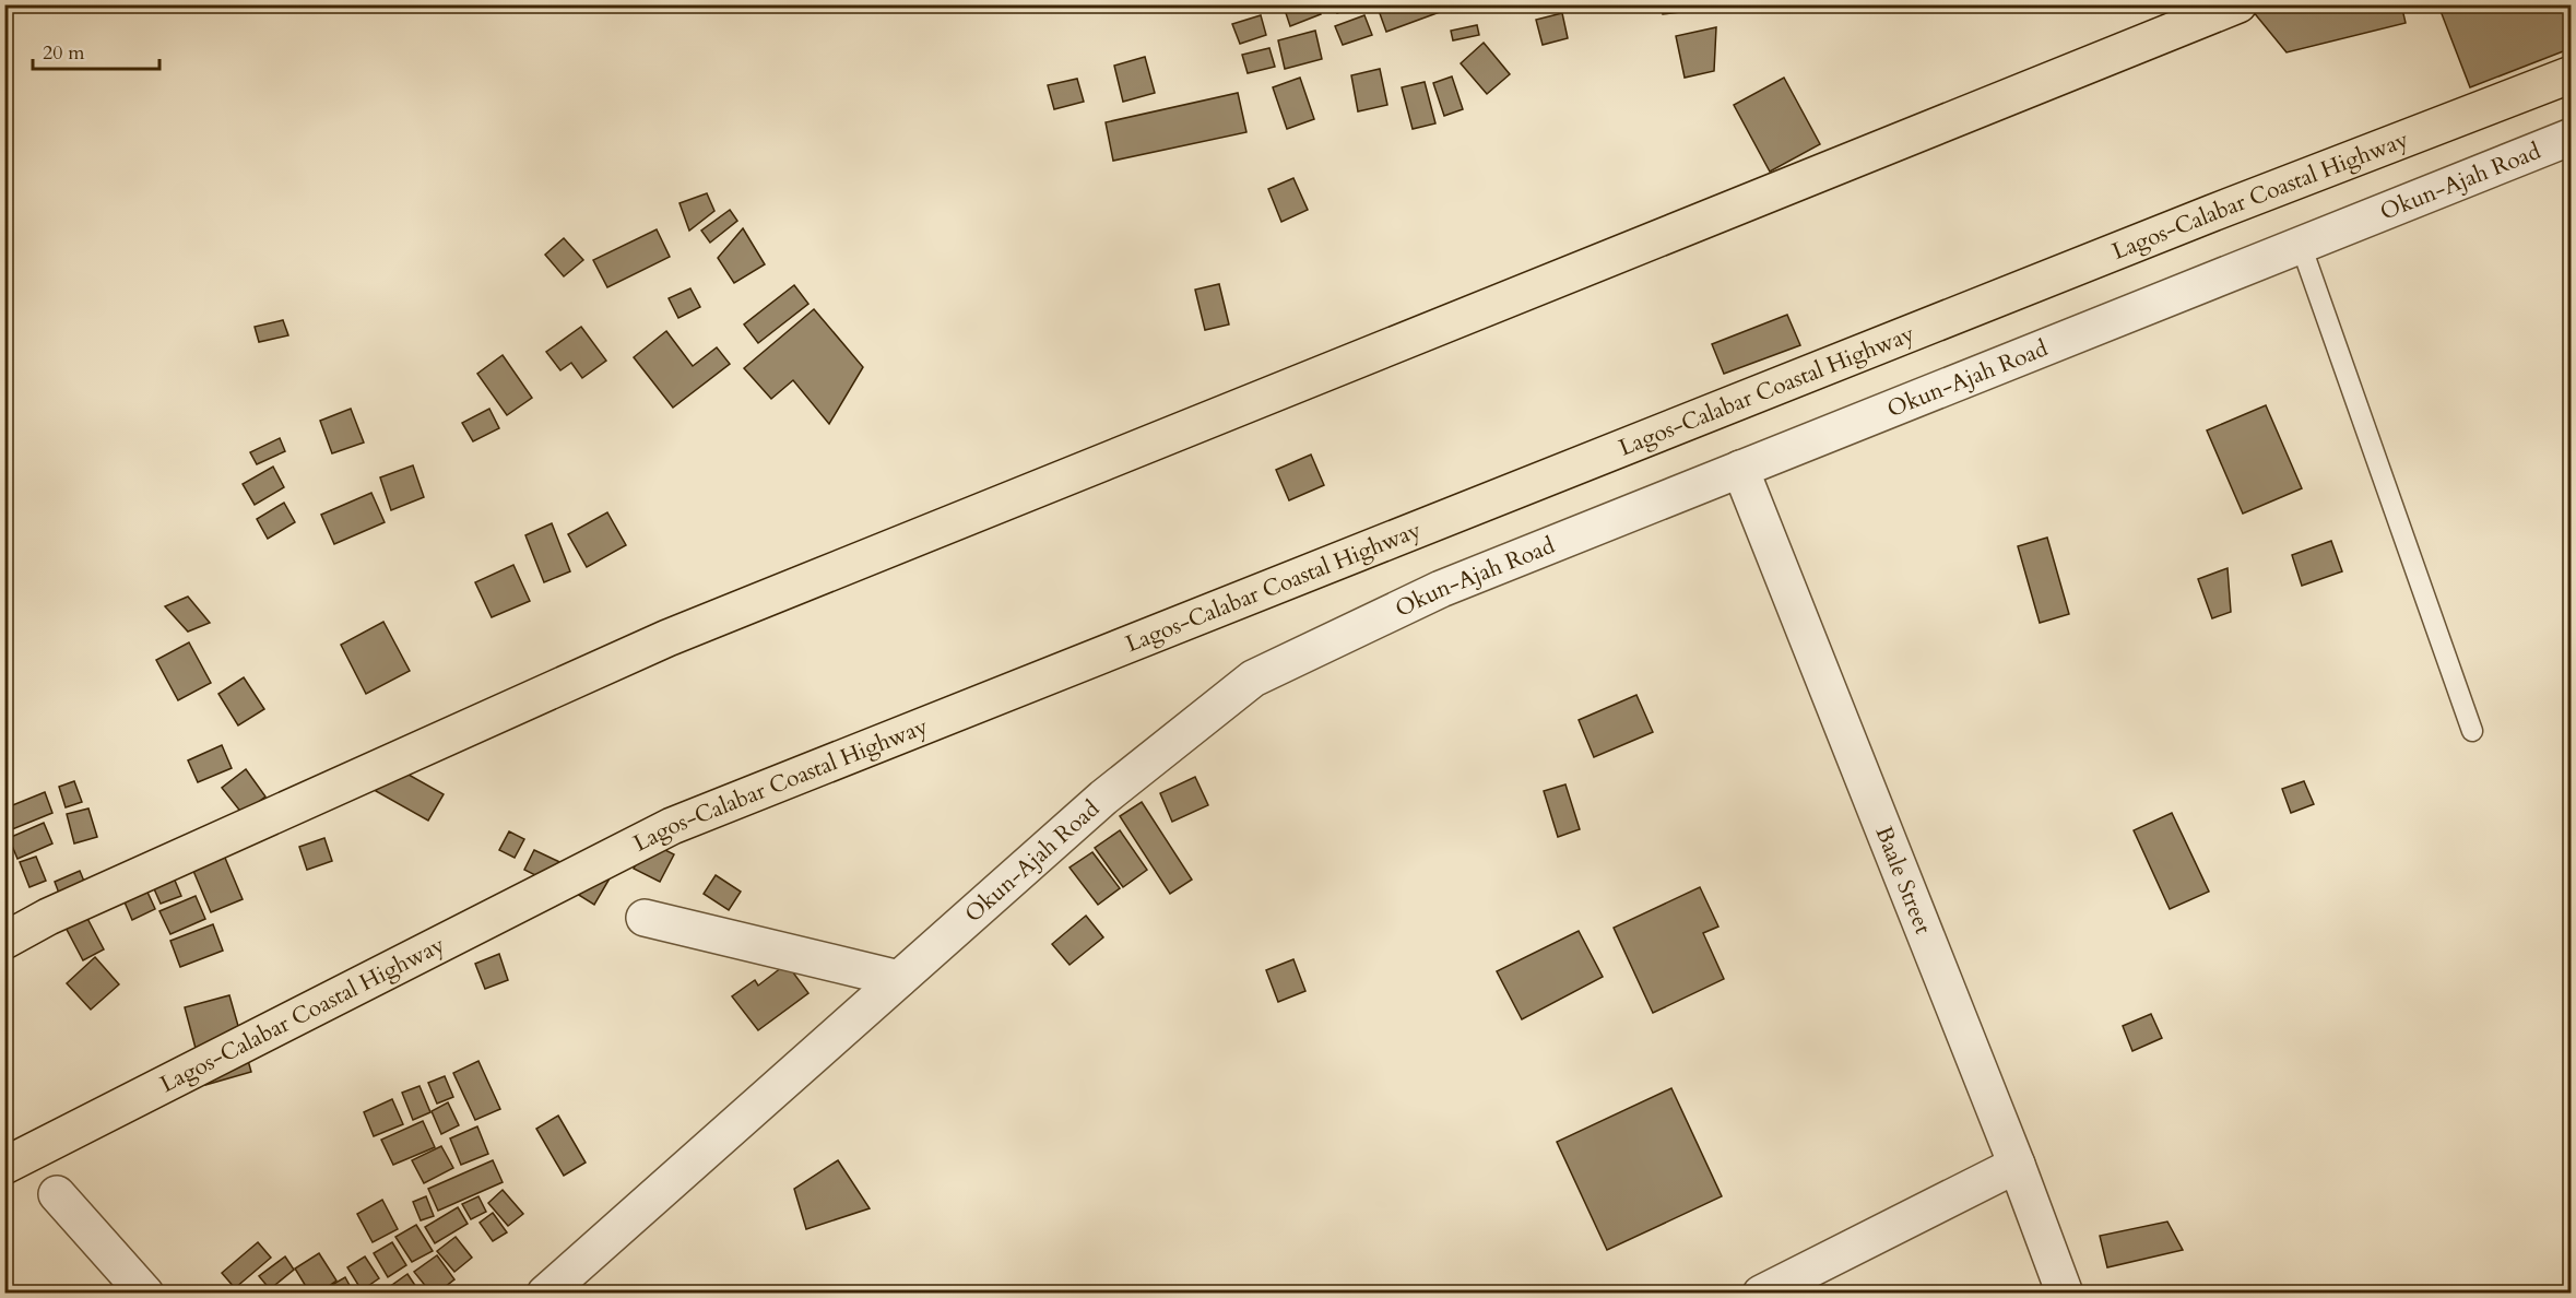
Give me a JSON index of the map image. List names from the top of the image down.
{
  "streets": {
    "highway": ["Lagos-Calabar Coastal Highway"],
    "street": ["Okun-Ajah Road", "Baale Street"]
  },
  "crossings": [
    ["Okun-Ajah Road", "Baale Street"]
  ],
  "scale_bar": "20 m"
}
